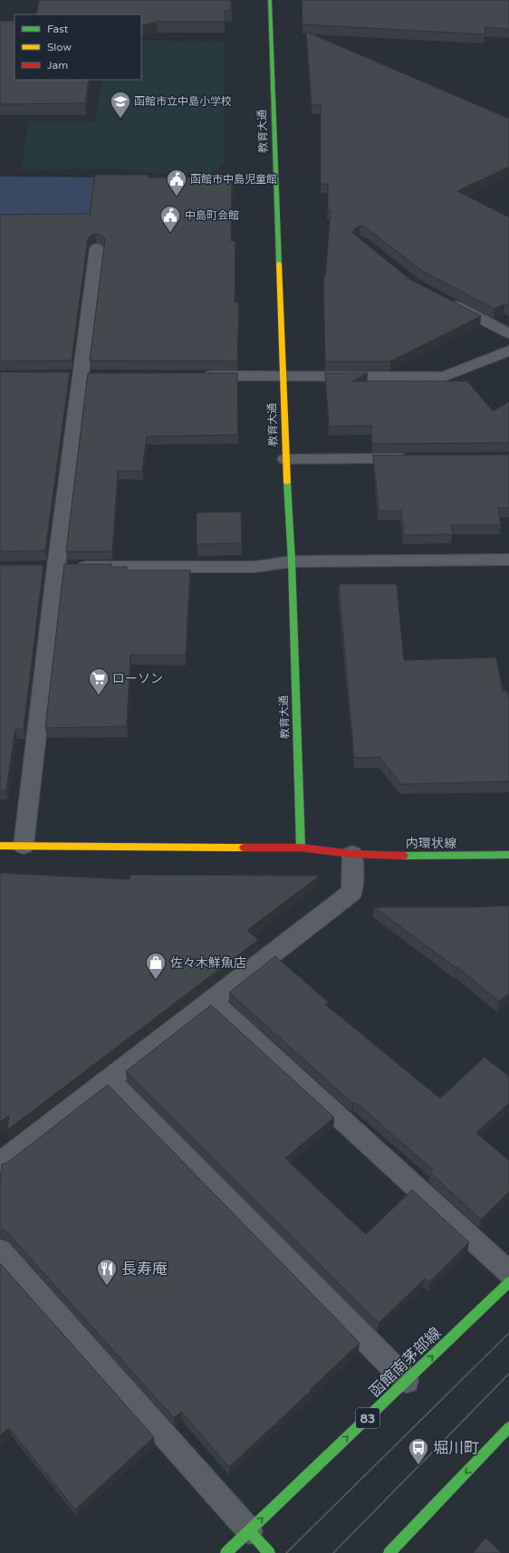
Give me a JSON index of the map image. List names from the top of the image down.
{
  "streets": {
    "street": [
      "教育大通",
      "内環状線",
      "函館南茅部線",
      "83"
    ]
  },
  "crossings": [
    ["教育大通", "内環状線"]
  ],
  "one_way": ["函館南茅部線"],
  "places": {
    "school or university": ["函館市立中島小学校"],
    "public building": ["函館市中島児童館", "中島町会館"],
    "supermarket": ["ローソン"],
    "shop": ["佐々木鮮魚店"],
    "restaurant": ["長寿庵"],
    "bus stop": ["堀川町"]
  },
  "legend": ["Fast", "Slow", "Jam"]
}
